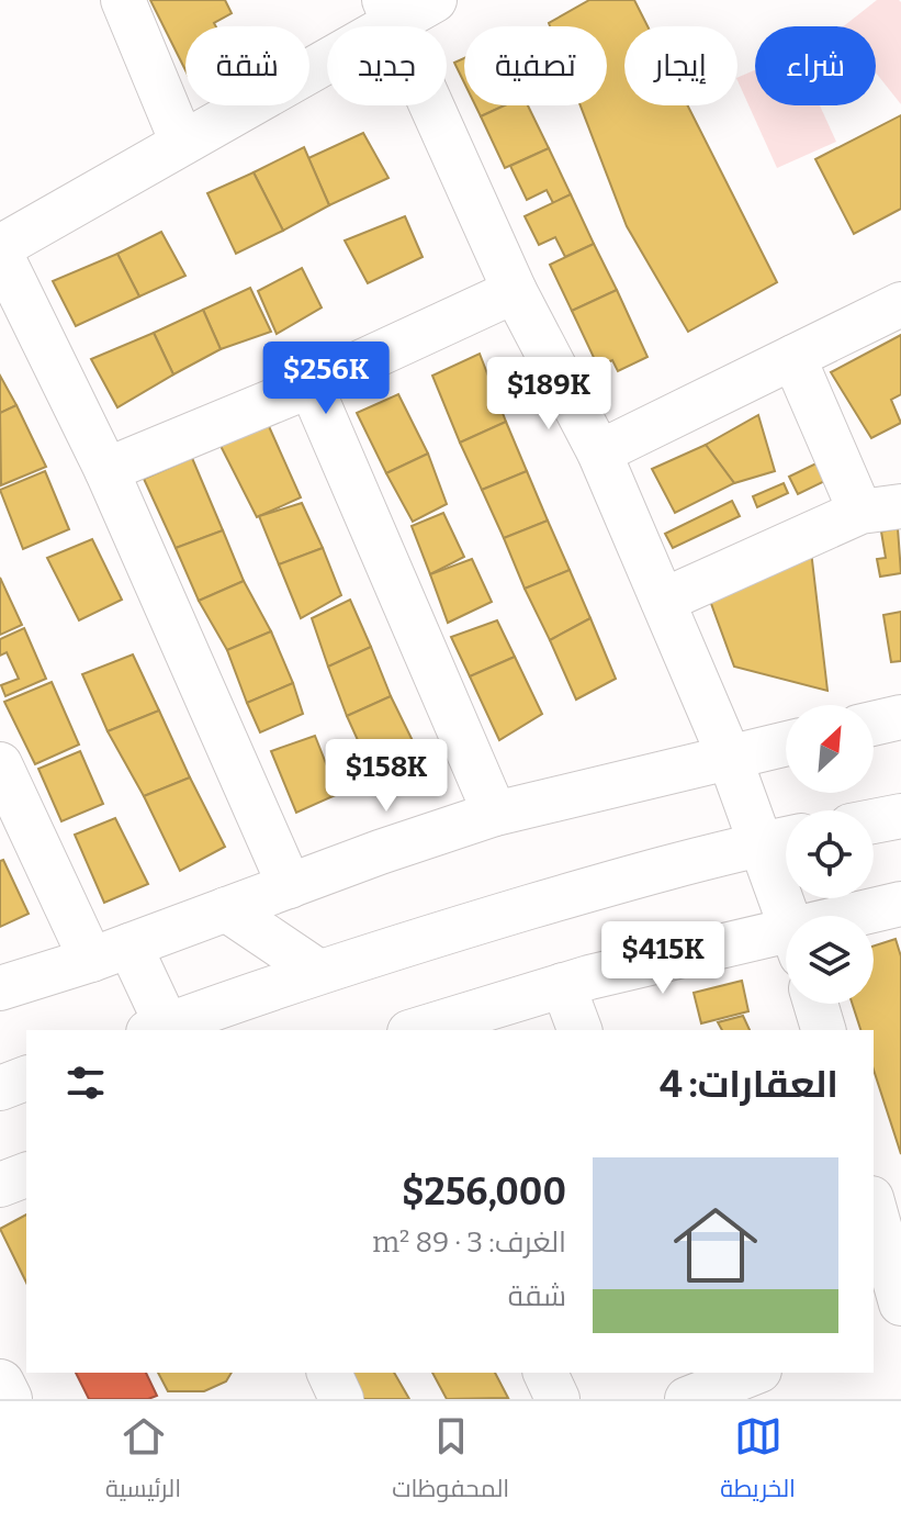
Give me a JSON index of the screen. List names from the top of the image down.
{
  "north": "top right",
  "page": {
    "chip": [
      "شراء",
      "إيجار",
      "تصفية",
      "جديد",
      "شقة"
    ],
    "price": [
      "$256K",
      "$189K",
      "$158K",
      "$415K"
    ],
    "heading": "العقارات: 4",
    "list": [
      {
        "name": "$256,000",
        "note": "الغرف: 3 · 89 m² · شقة"
      }
    ],
    "tabs": ["الخريطة", "المحفوظات", "الرئيسية"]
  }
}
